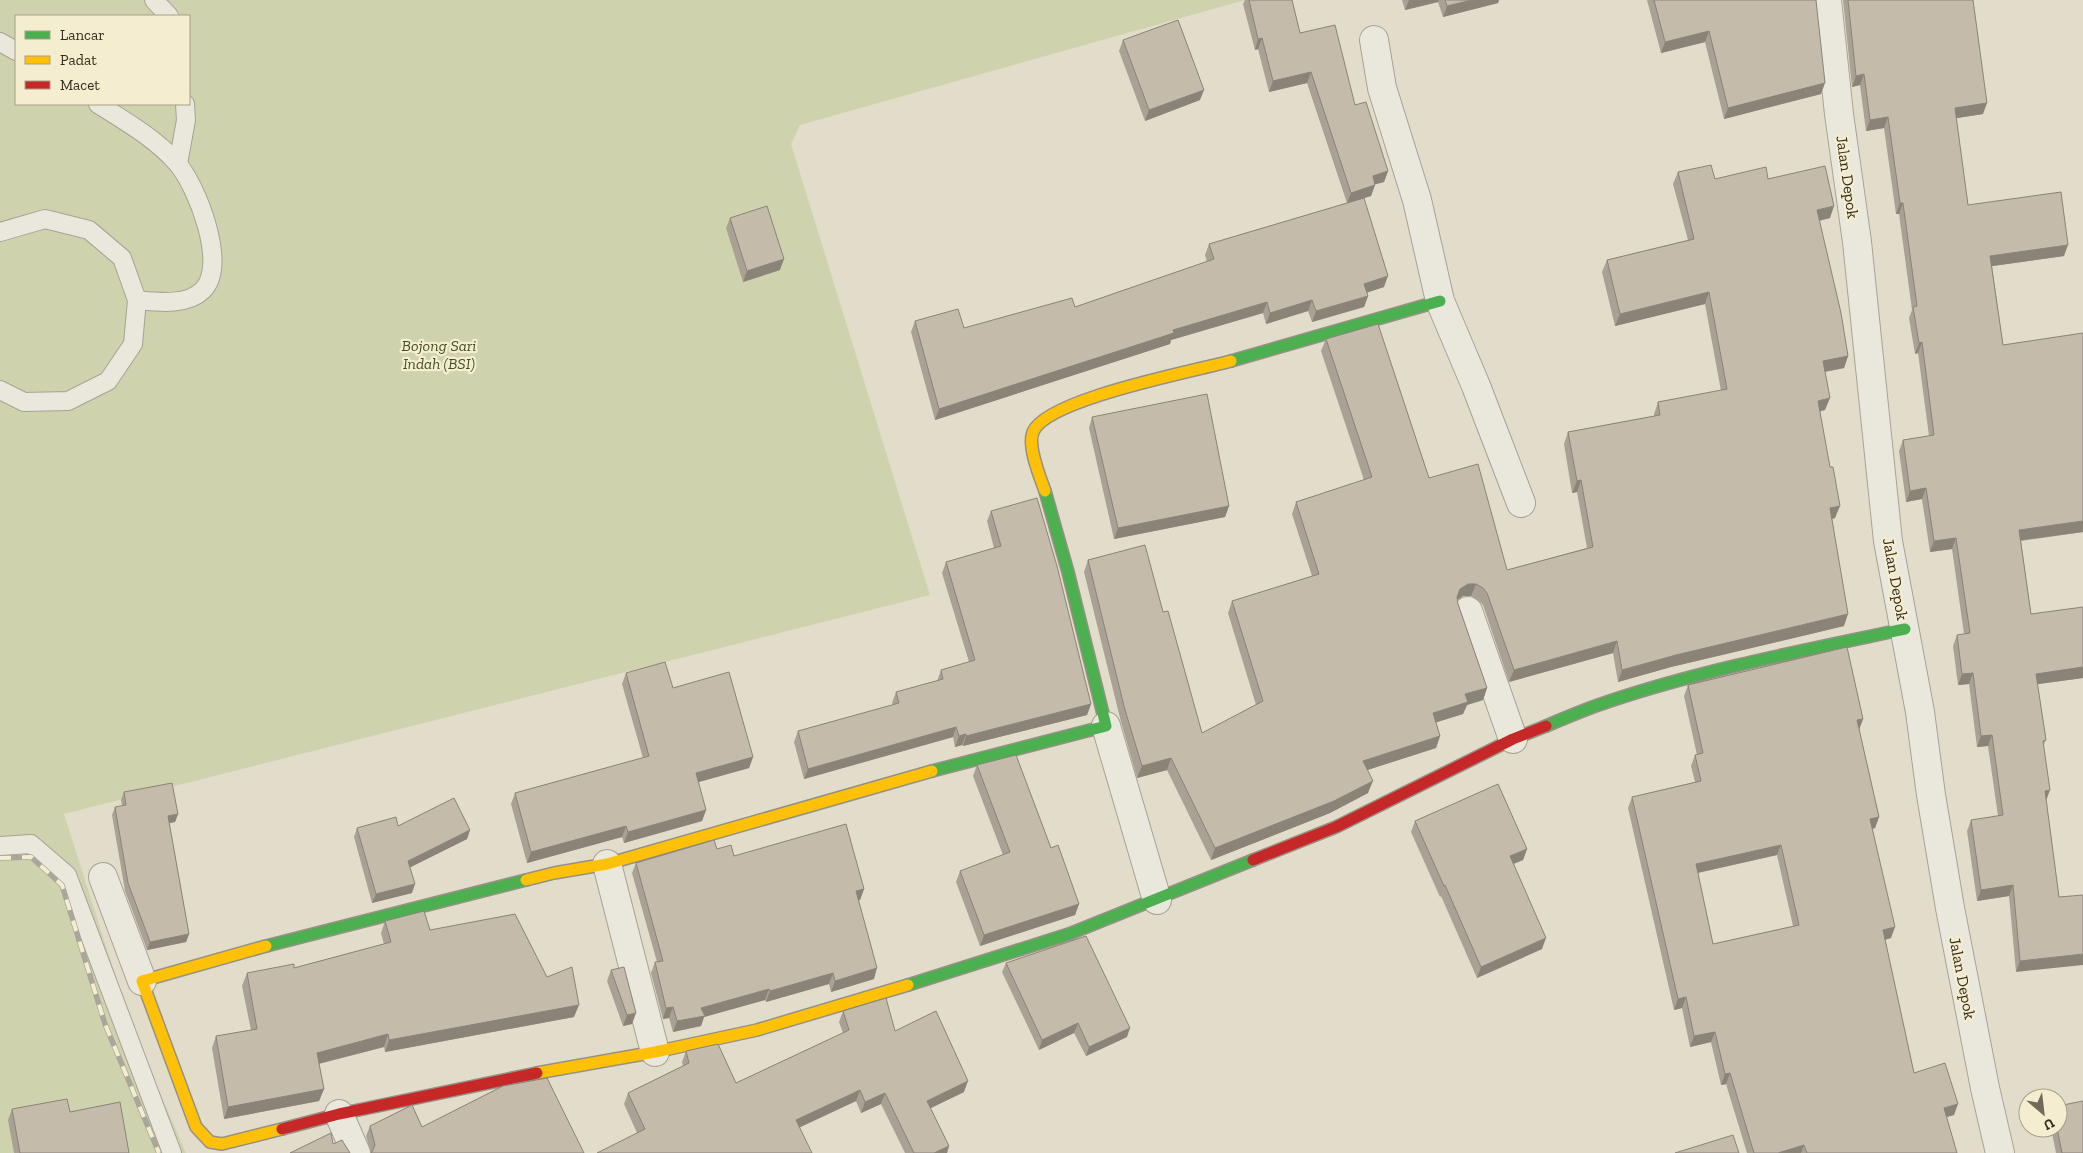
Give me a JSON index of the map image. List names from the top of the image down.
{
  "streets": {
    "street": ["Jalan Depok"]
  },
  "parks": ["Bojong Sari Indah (BSI)"],
  "legend": ["Lancar", "Padat", "Macet"],
  "north": "bottom right"
}
